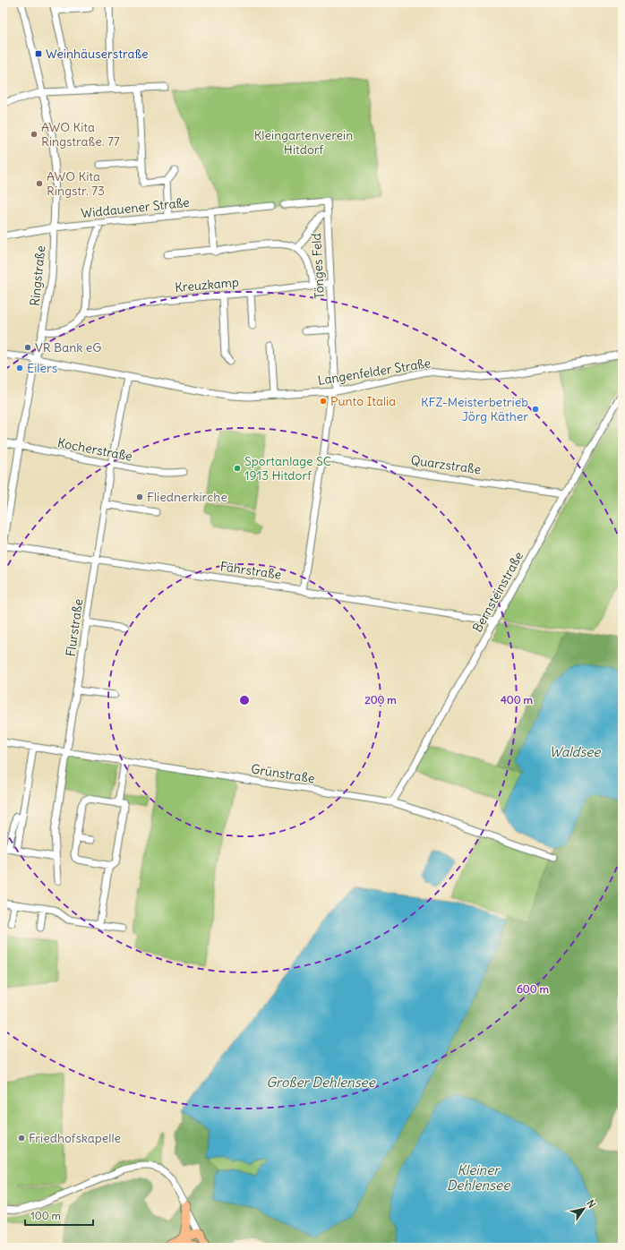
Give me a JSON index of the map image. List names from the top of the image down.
{
  "streets": {
    "street": [
      "Widdauener Straße",
      "Tönges Feld",
      "Ringstraße",
      "Kreuzkamp",
      "Langenfelder Straße",
      "Kocherstraße",
      "Quarzstraße",
      "Fährstraße",
      "Bernsteinstraße",
      "Flurstraße",
      "Grünstraße"
    ]
  },
  "crossings": [
    ["Widdauener Straße", "Ringstraße"],
    ["Tönges Feld", "Kreuzkamp"],
    ["Tönges Feld", "Langenfelder Straße"],
    ["Tönges Feld", "Quarzstraße"],
    ["Tönges Feld", "Fährstraße"],
    ["Ringstraße", "Langenfelder Straße"],
    ["Ringstraße", "Kocherstraße"],
    ["Ringstraße", "Fährstraße"],
    ["Langenfelder Straße", "Flurstraße"],
    ["Kocherstraße", "Flurstraße"],
    ["Quarzstraße", "Bernsteinstraße"],
    ["Fährstraße", "Bernsteinstraße"],
    ["Fährstraße", "Flurstraße"],
    ["Bernsteinstraße", "Grünstraße"],
    ["Flurstraße", "Grünstraße"]
  ],
  "water": ["Waldsee", "Großer Dehlensee", "Kleiner Dehlensee"],
  "parks": ["Kleingartenverein Hitdorf"],
  "places": {
    "transit": ["Weinhäuserstraße"],
    "other": [
      "AWO Kita Ringstraße. 77",
      "AWO Kita Ringstr. 73",
      "VR Bank eG",
      "Eilers",
      "Punto Italia",
      "KFZ-Meisterbetrieb Jörg Käther",
      "Sportanlage SC 1913 Hitdorf",
      "Fliednerkirche",
      "Friedhofskapelle"
    ]
  },
  "scale_bar": "100 m",
  "north": "top right",
  "rings": ["200 m", "400 m", "600 m"]
}
